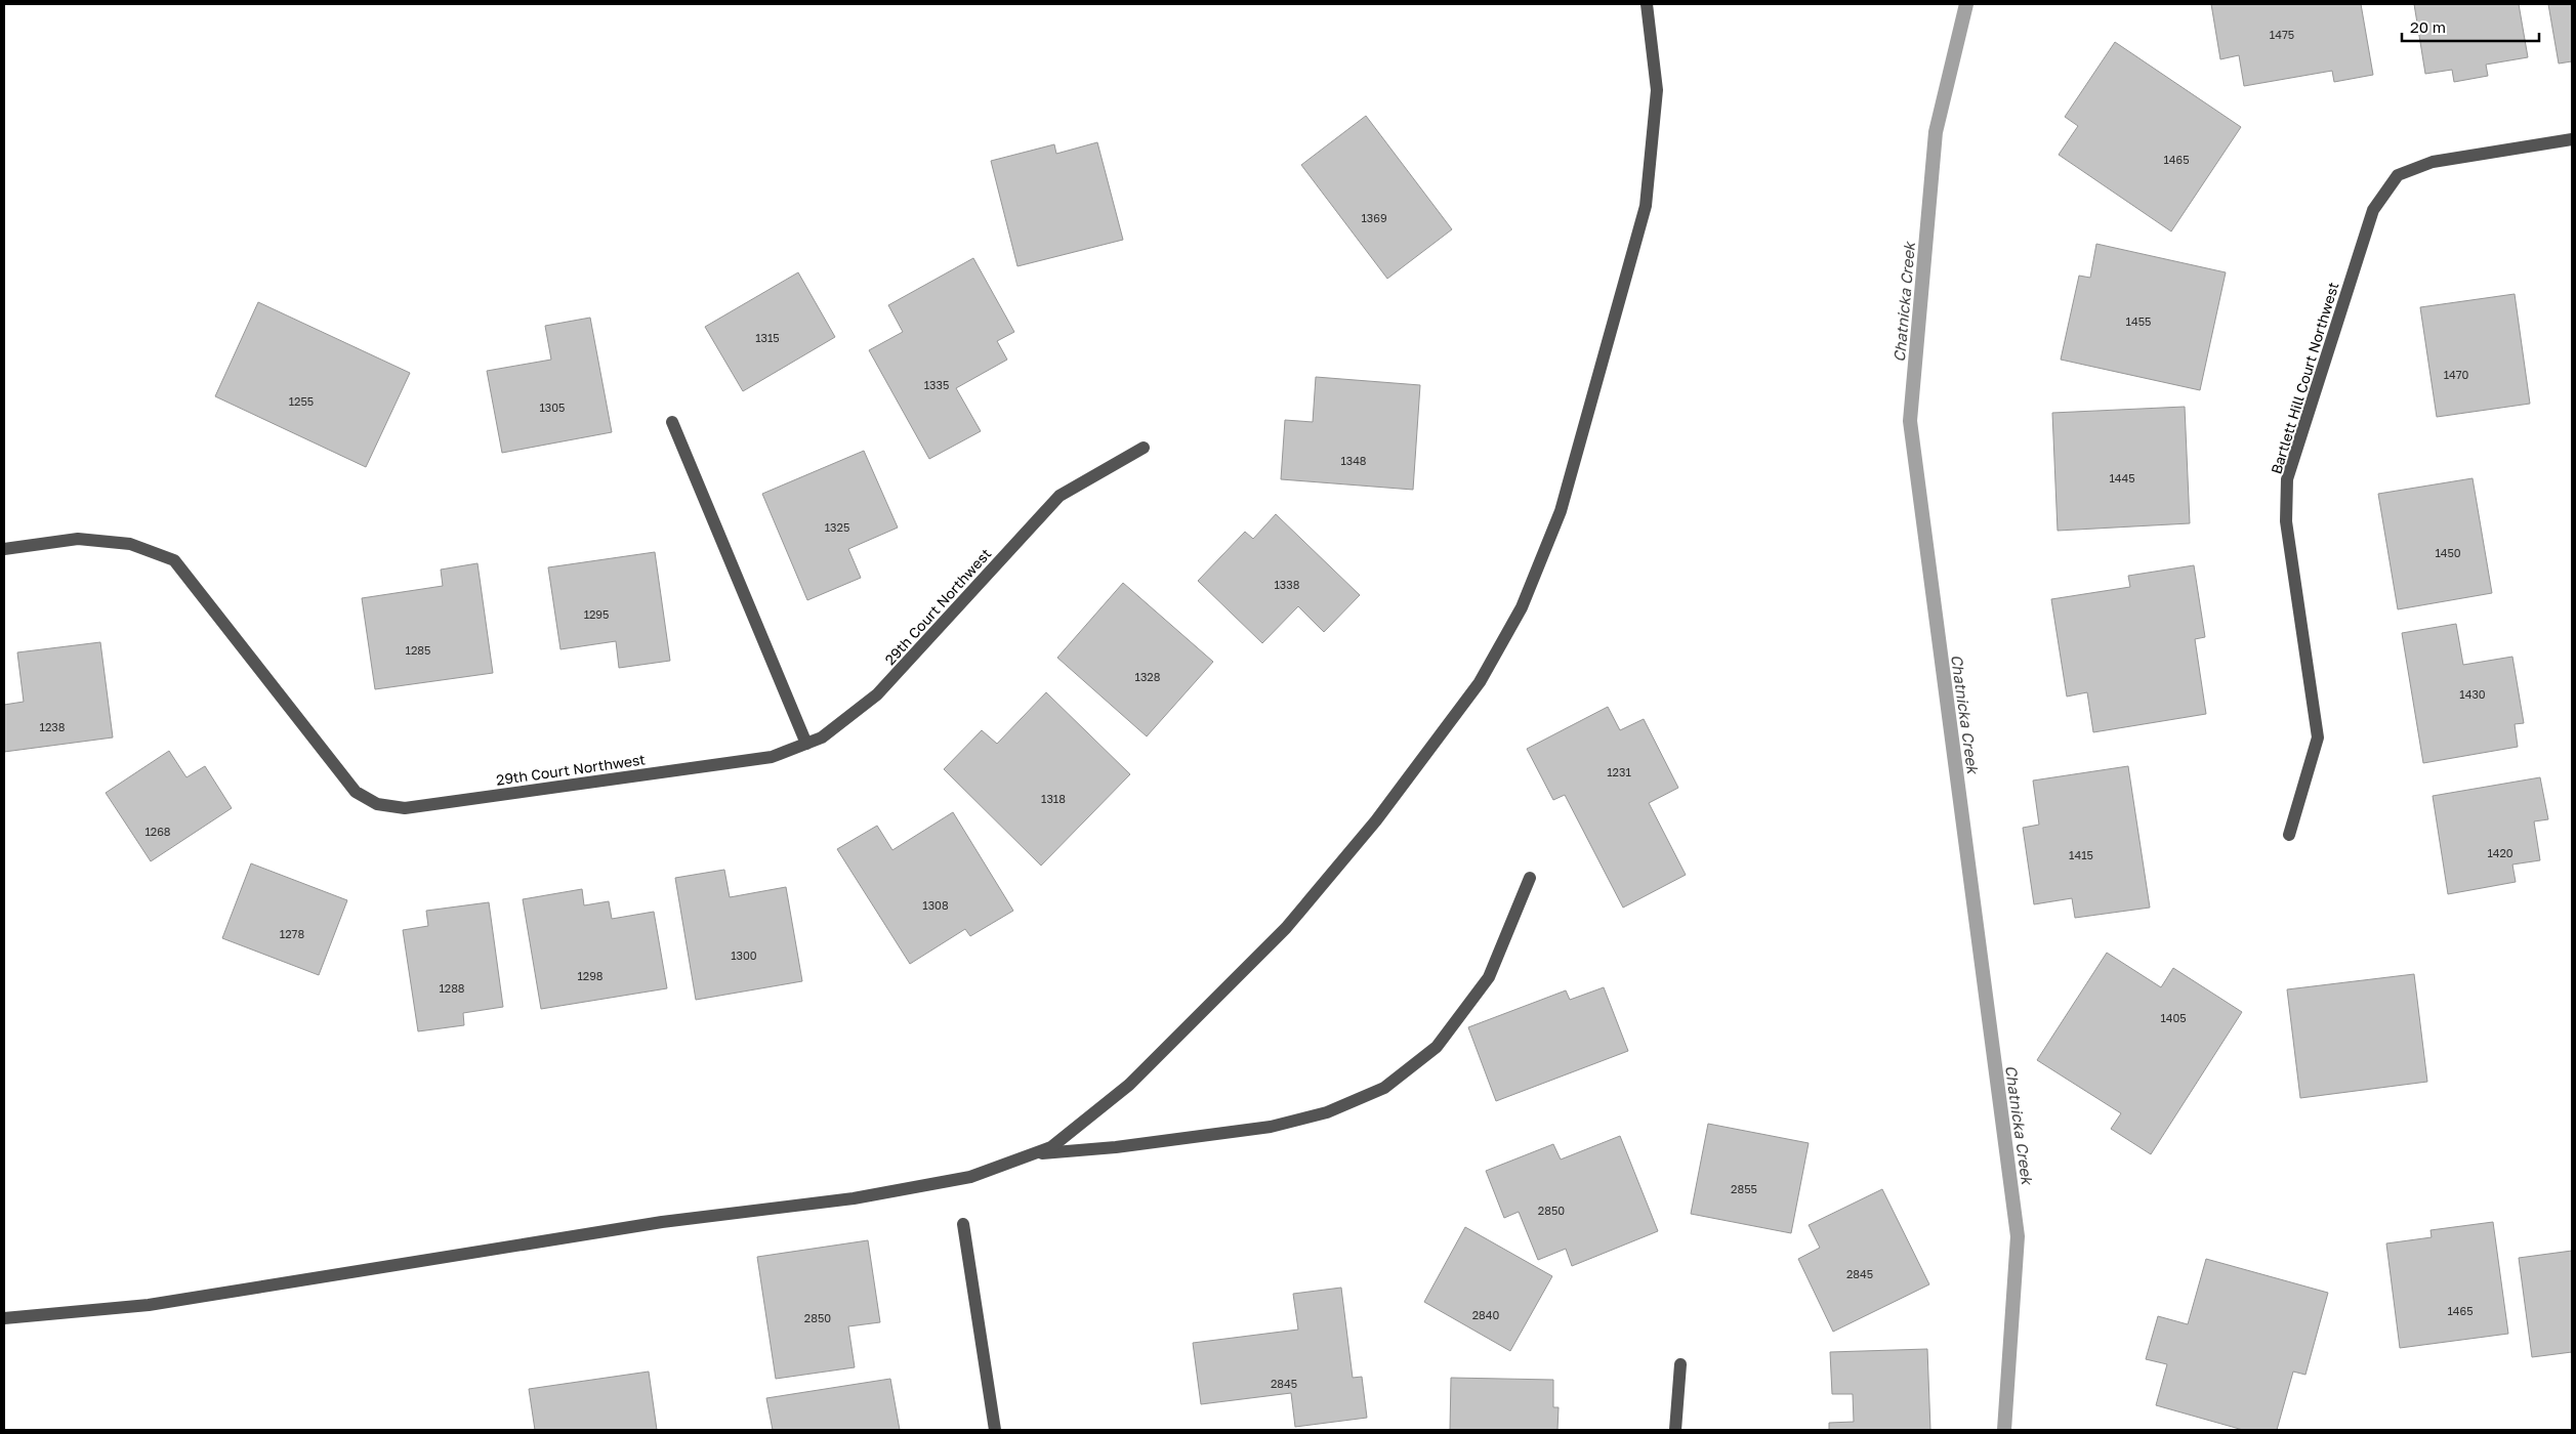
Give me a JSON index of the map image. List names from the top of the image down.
{
  "streets": {
    "street": ["Bartlett Hill Court Northwest", "29th Court Northwest"]
  },
  "water": ["Chatnicka Creek"],
  "house_numbers": [
    "1475",
    "1465",
    "1369",
    "1455",
    "1315",
    "1470",
    "1335",
    "1255",
    "1305",
    "1348",
    "1445",
    "1325",
    "1450",
    "1338",
    "1295",
    "1285",
    "1328",
    "1430",
    "1238",
    "1231",
    "1318",
    "1268",
    "1420",
    "1415",
    "1308",
    "1278",
    "1300",
    "1298",
    "1288",
    "1405",
    "2855",
    "2850",
    "2845",
    "1465",
    "2840",
    "2850",
    "2845"
  ],
  "scale_bar": "20 m"
}
